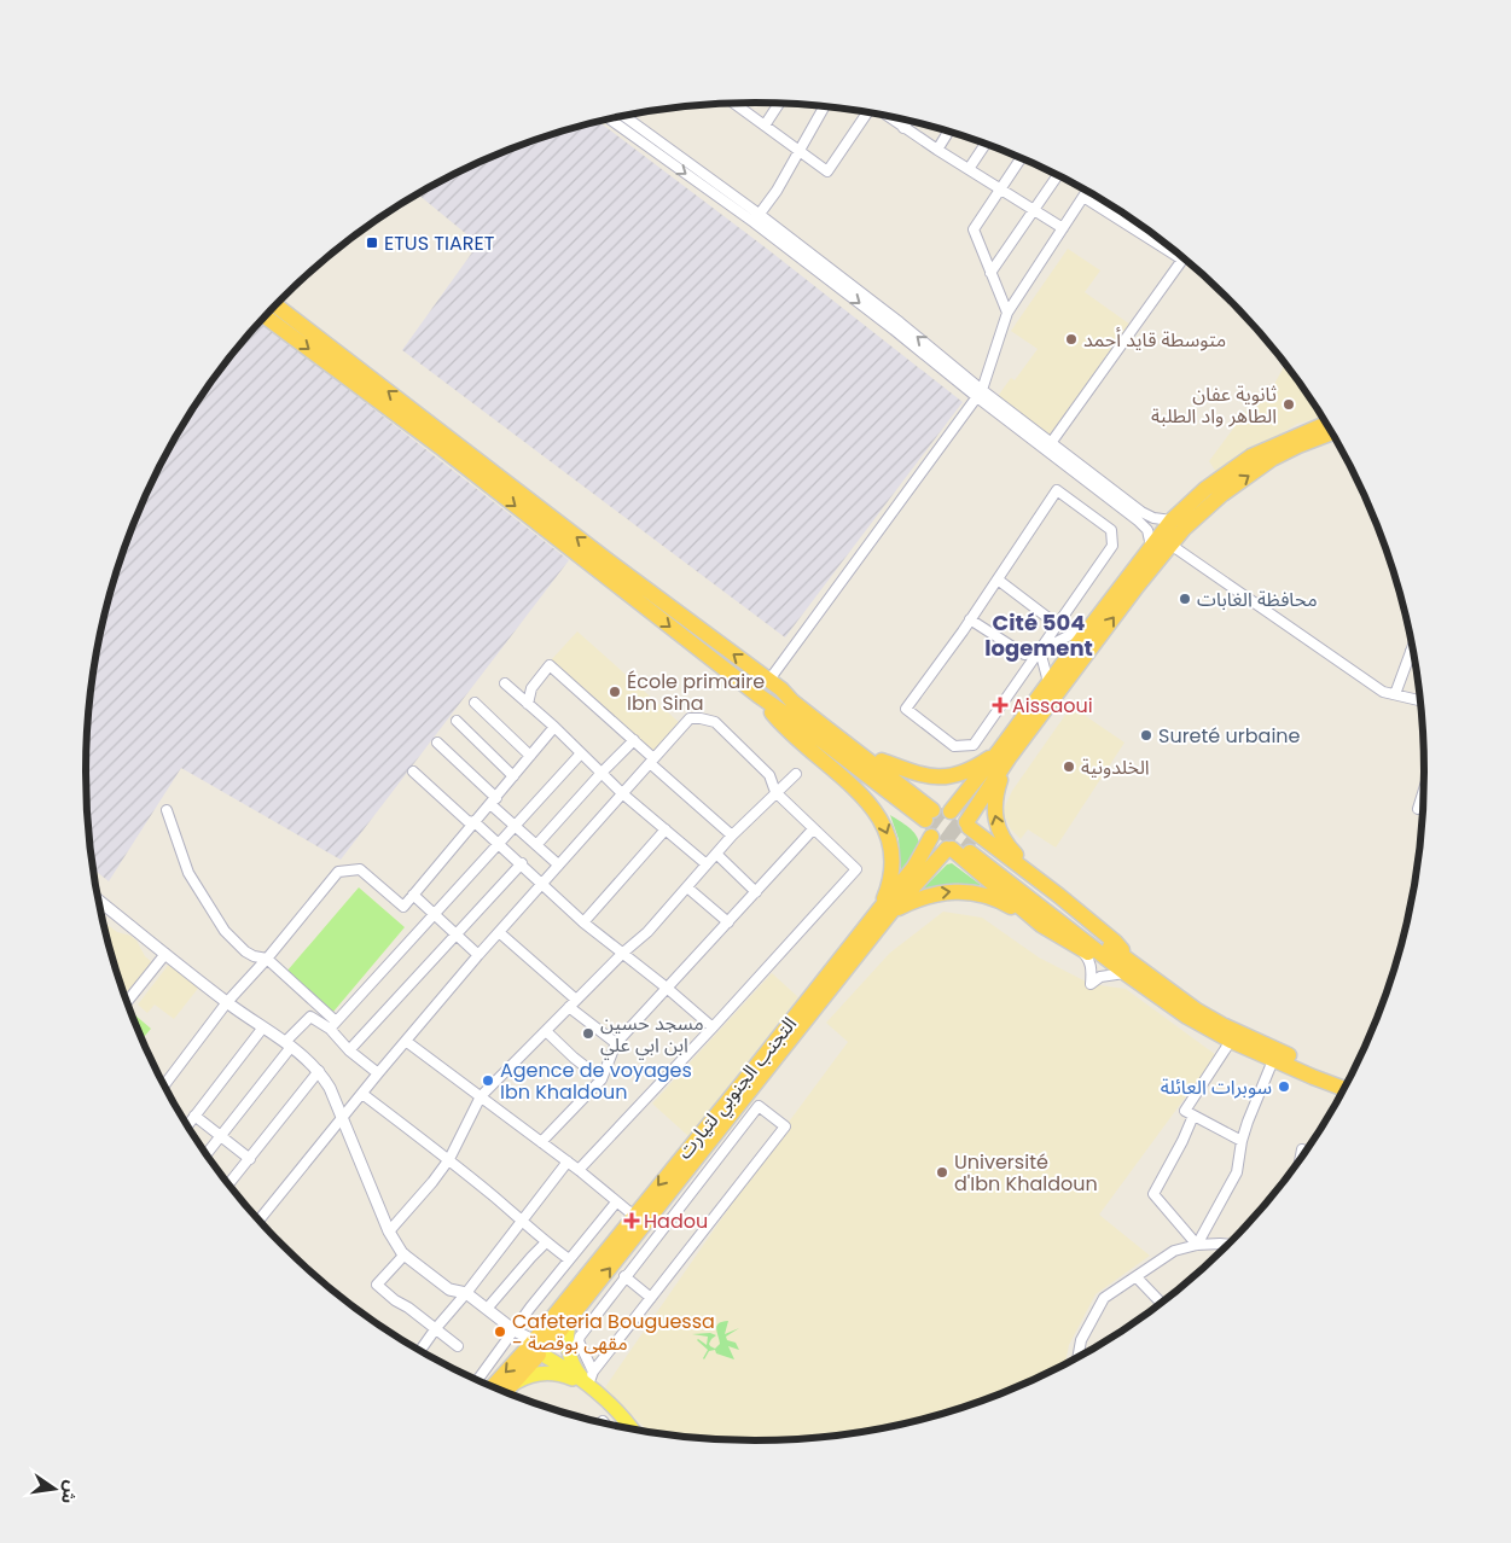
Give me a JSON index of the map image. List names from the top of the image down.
{
  "streets": {
    "highway": ["التجنب الجنوبي لتيارت"]
  },
  "districts": ["Cité 504 logement"],
  "places": {
    "transit": ["ETUS TIARET"],
    "other": [
      "متوسطة قايد أحمد",
      "ثانوية عفان الطاهر واد الطلبة",
      "محافظة الغابات",
      "École primaire Ibn Sina",
      "Sureté urbaine",
      "الخلدونية",
      "مسجد حسين ابن ابي علي",
      "Agence de voyages Ibn Khaldoun",
      "سوبرات العائلة",
      "Université d'Ibn Khaldoun",
      "Cafeteria Bouguessa - مقهى بوقصة"
    ],
    "health": ["Aissaoui", "Hadou"]
  },
  "north": "right"
}
